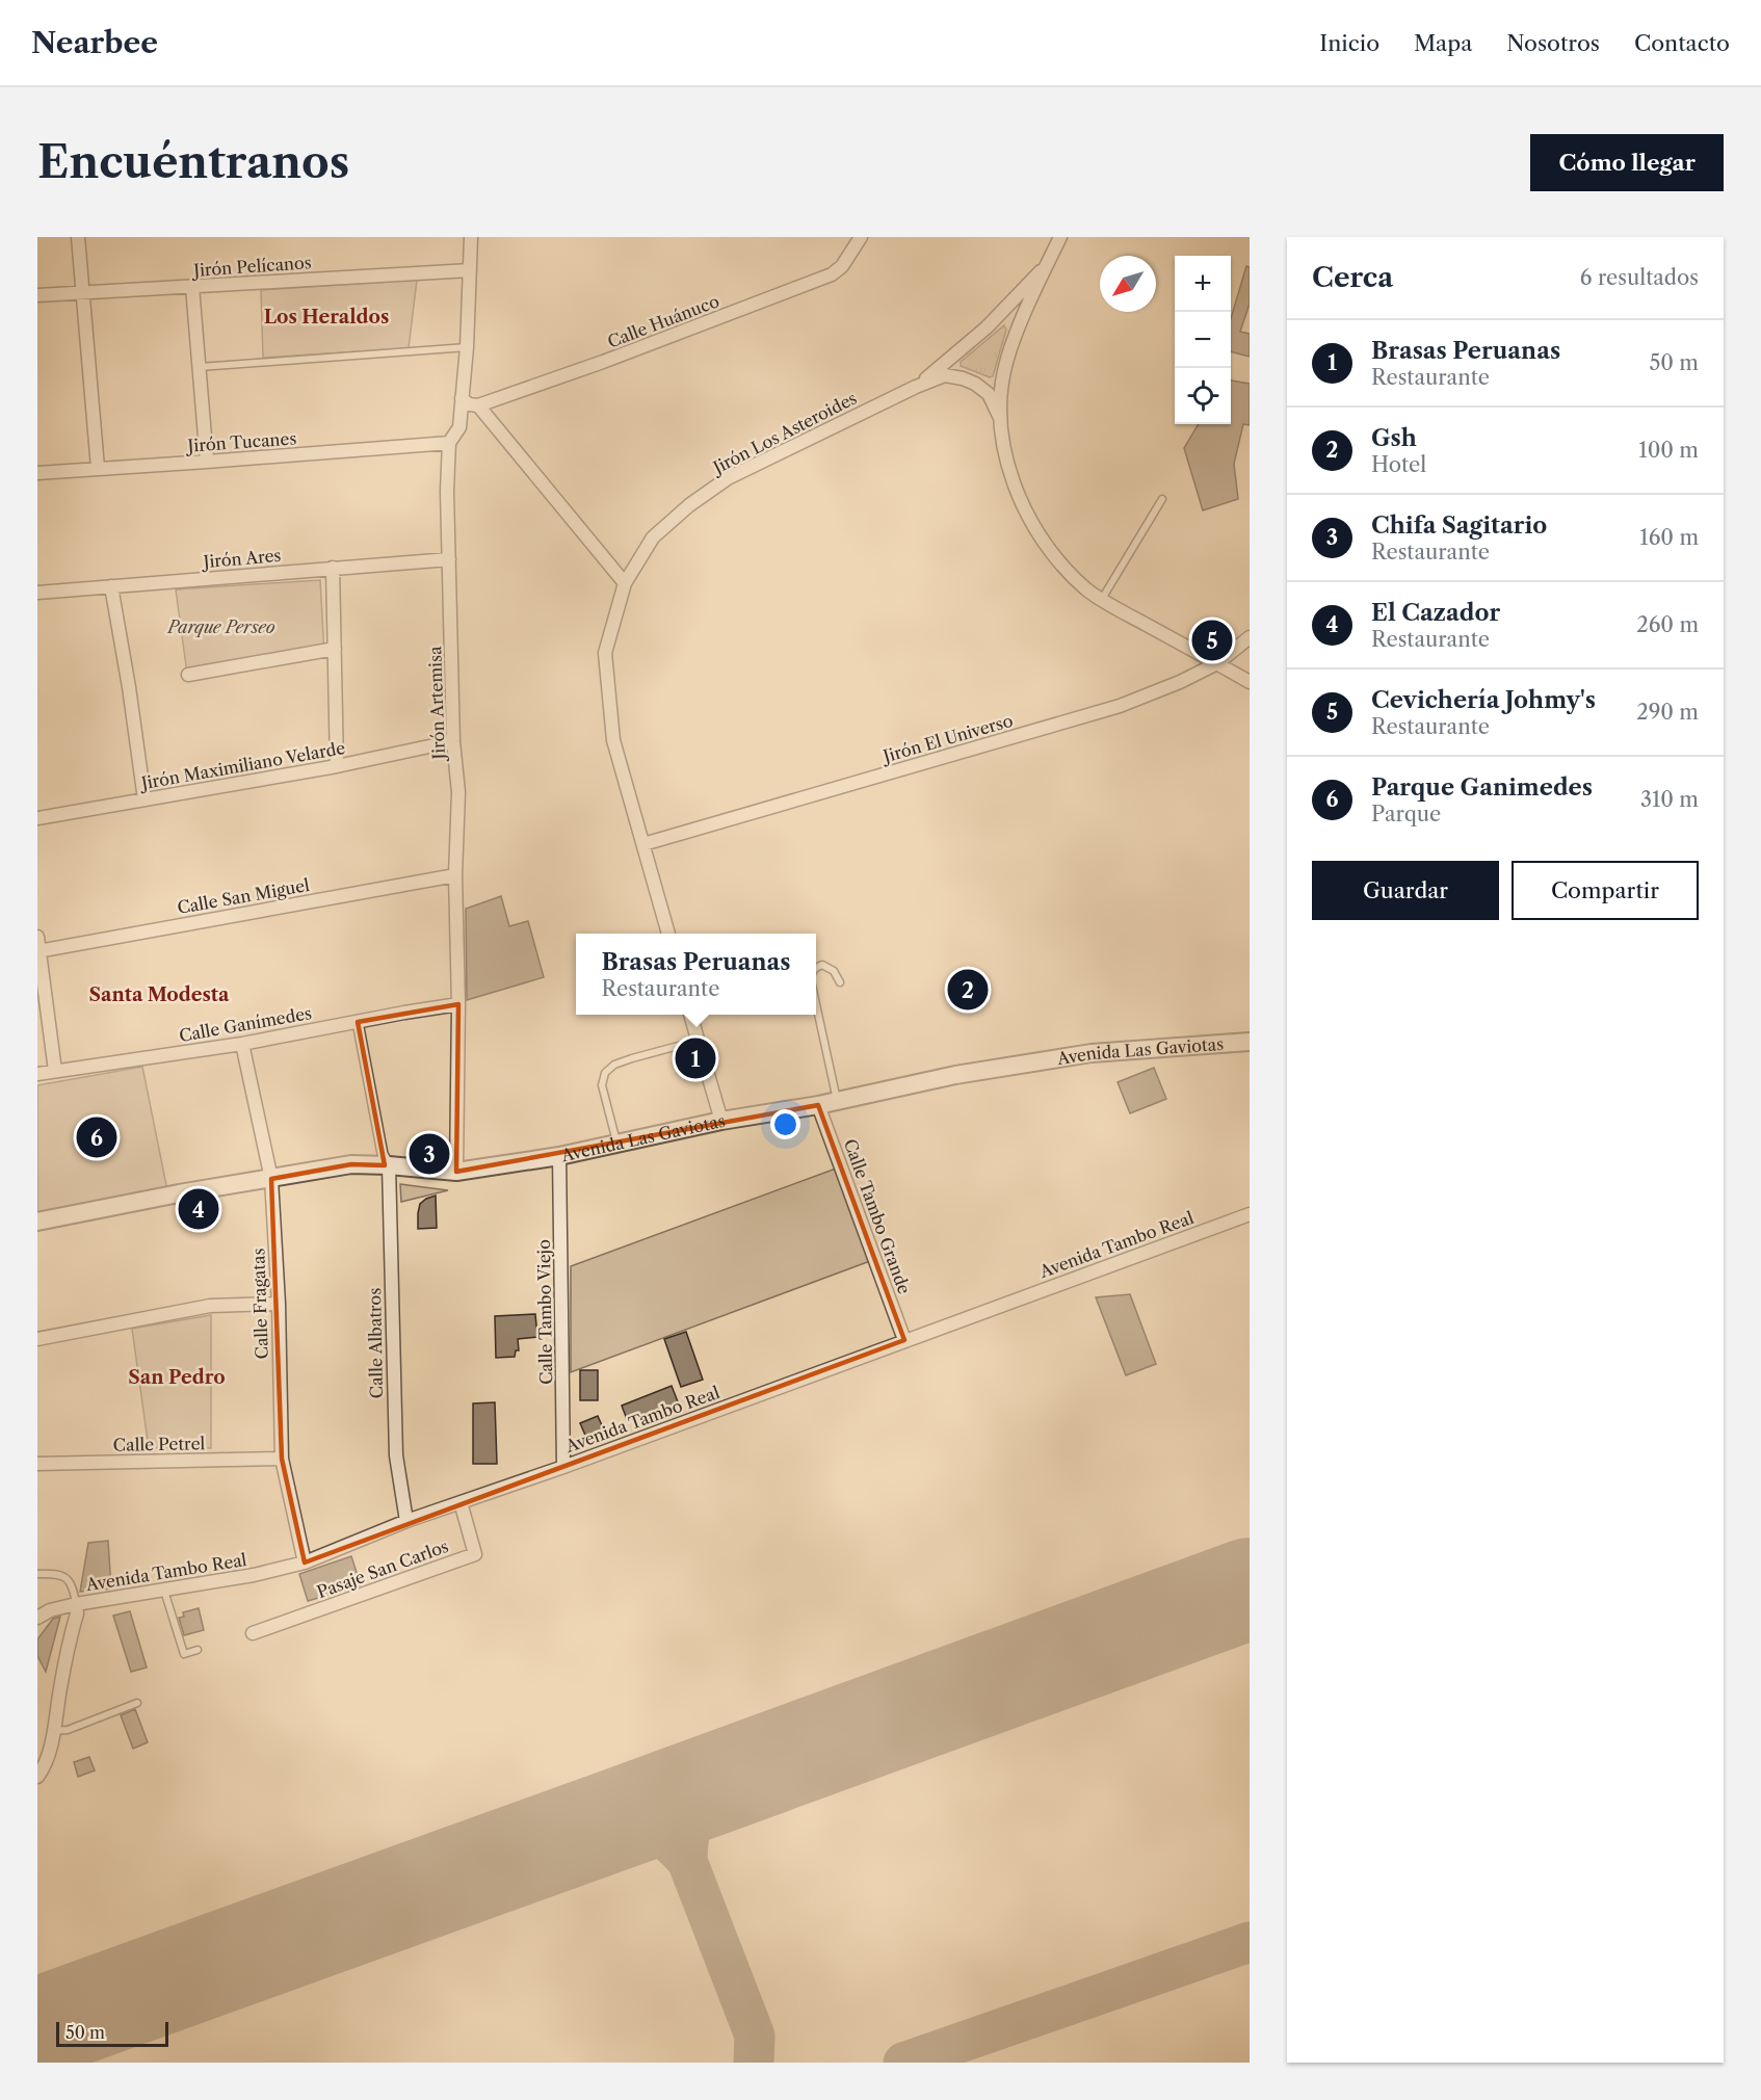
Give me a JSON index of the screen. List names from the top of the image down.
{
  "streets": {
    "street": [
      "Jirón Pelícanos",
      "Calle Huánuco",
      "Jirón Los Asteroides",
      "Jirón Tucanes",
      "Jirón Ares",
      "Jirón Artemisa",
      "Jirón El Universo",
      "Jirón Maximiliano Velarde",
      "Calle San Miguel",
      "Calle Ganímedes",
      "Avenida Las Gaviotas",
      "Calle Tambo Grande",
      "Avenida Tambo Real",
      "Calle Fragatas",
      "Calle Tambo Viejo",
      "Calle Albatros",
      "Calle Petrel",
      "Pasaje San Carlos"
    ]
  },
  "crossings": [
    ["Jirón Pelícanos", "Jirón Artemisa"],
    ["Jirón Los Asteroides", "Jirón El Universo"],
    ["Jirón Tucanes", "Jirón Artemisa"],
    ["Jirón Ares", "Jirón Artemisa"],
    ["Jirón Artemisa", "Jirón Maximiliano Velarde"],
    ["Jirón Artemisa", "Calle San Miguel"],
    ["Jirón Artemisa", "Calle Ganímedes"],
    ["Jirón Artemisa", "Avenida Las Gaviotas"],
    ["Calle Ganímedes", "Calle Fragatas"],
    ["Avenida Las Gaviotas", "Calle Tambo Grande"],
    ["Avenida Las Gaviotas", "Calle Fragatas"],
    ["Avenida Las Gaviotas", "Calle Tambo Viejo"],
    ["Avenida Las Gaviotas", "Calle Albatros"],
    ["Calle Tambo Grande", "Avenida Tambo Real"],
    ["Avenida Tambo Real", "Calle Fragatas"],
    ["Avenida Tambo Real", "Calle Tambo Viejo"],
    ["Avenida Tambo Real", "Calle Albatros"],
    ["Avenida Tambo Real", "Pasaje San Carlos"],
    ["Calle Fragatas", "Calle Petrel"]
  ],
  "districts": ["Los Heraldos", "Santa Modesta", "San Pedro"],
  "parks": ["Parque Perseo"],
  "scale_bar": "50 m",
  "north": "bottom left",
  "page": {
    "header": "Nearbee",
    "nav": [
      "Inicio",
      "Mapa",
      "Nosotros",
      "Contacto"
    ],
    "buttons": [
      "Cómo llegar",
      ["Guardar", "Compartir"]
    ],
    "title": "Encuéntranos",
    "heading": ["Cerca", "6 resultados"],
    "map_buttons": ["+", "−"],
    "list": [
      {
        "mark": "1",
        "name": "Brasas Peruanas",
        "note": "Restaurante",
        "value": "50 m"
      },
      {
        "mark": "2",
        "name": "Gsh",
        "note": "Hotel",
        "value": "100 m"
      },
      {
        "mark": "3",
        "name": "Chifa Sagitario",
        "note": "Restaurante",
        "value": "160 m"
      },
      {
        "mark": "4",
        "name": "El Cazador",
        "note": "Restaurante",
        "value": "260 m"
      },
      {
        "mark": "5",
        "name": "Cevichería Johmy's",
        "note": "Restaurante",
        "value": "290 m"
      },
      {
        "mark": "6",
        "name": "Parque Ganimedes",
        "note": "Parque",
        "value": "310 m"
      }
    ],
    "pins": [
      "5",
      "2",
      "1",
      "6",
      "3",
      "4"
    ],
    "popup": ["Brasas Peruanas", "Restaurante"],
    "scale": "50 m"
  }
}
